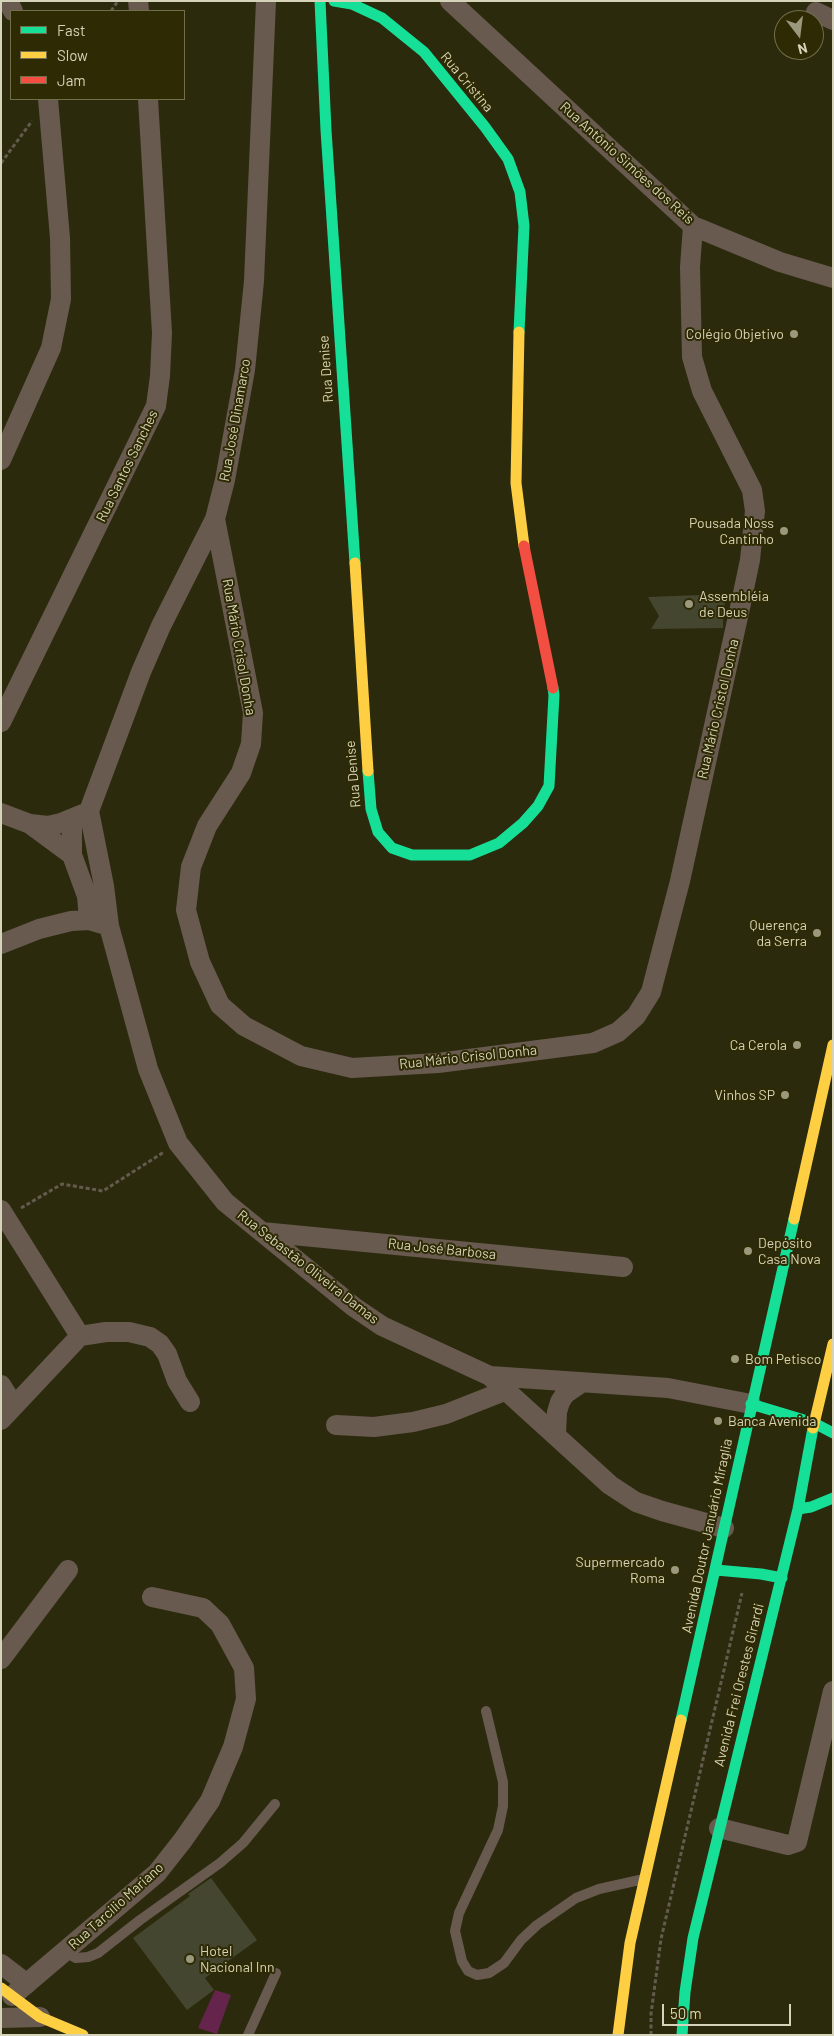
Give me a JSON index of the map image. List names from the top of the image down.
{
  "streets": {
    "street": [
      "Rua Cristina",
      "Rua Antônio Simões dos Reis",
      "Rua Denise",
      "Rua José Dinamarco",
      "Rua Santos Sanches",
      "Rua Mário Crisol Donha",
      "Rua Mário Cristol Donha",
      "Rua José Barbosa",
      "Rua Sebastão Oliveira Damas",
      "Avenida Doutor Januário Miraglia",
      "Avenida Frei Orestes Girardi",
      "Rua Tarcilio Mariano"
    ]
  },
  "crossings": [
    ["Rua Cristina", "Rua Denise"],
    ["Rua Antônio Simões dos Reis", "Rua Mário Cristol Donha"],
    ["Rua José Dinamarco", "Rua Mário Crisol Donha"],
    ["Rua José Dinamarco", "Rua Sebastão Oliveira Damas"],
    ["Rua Mário Crisol Donha", "Rua Mário Cristol Donha"],
    ["Rua José Barbosa", "Rua Sebastão Oliveira Damas"],
    ["Rua Sebastão Oliveira Damas", "Avenida Doutor Januário Miraglia"]
  ],
  "places": [
    "Colégio Objetivo",
    "Pousada Noss Cantinho",
    "Assembléia de Deus",
    "Querença da Serra",
    "Ca Cerola",
    "Vinhos SP",
    "Depósito Casa Nova",
    "Bom Petisco",
    "Banca Avenida",
    "Supermercado Roma",
    "Hotel Nacional Inn"
  ],
  "legend": ["Fast", "Slow", "Jam"],
  "scale_bar": "50 m",
  "north": "bottom"
}
